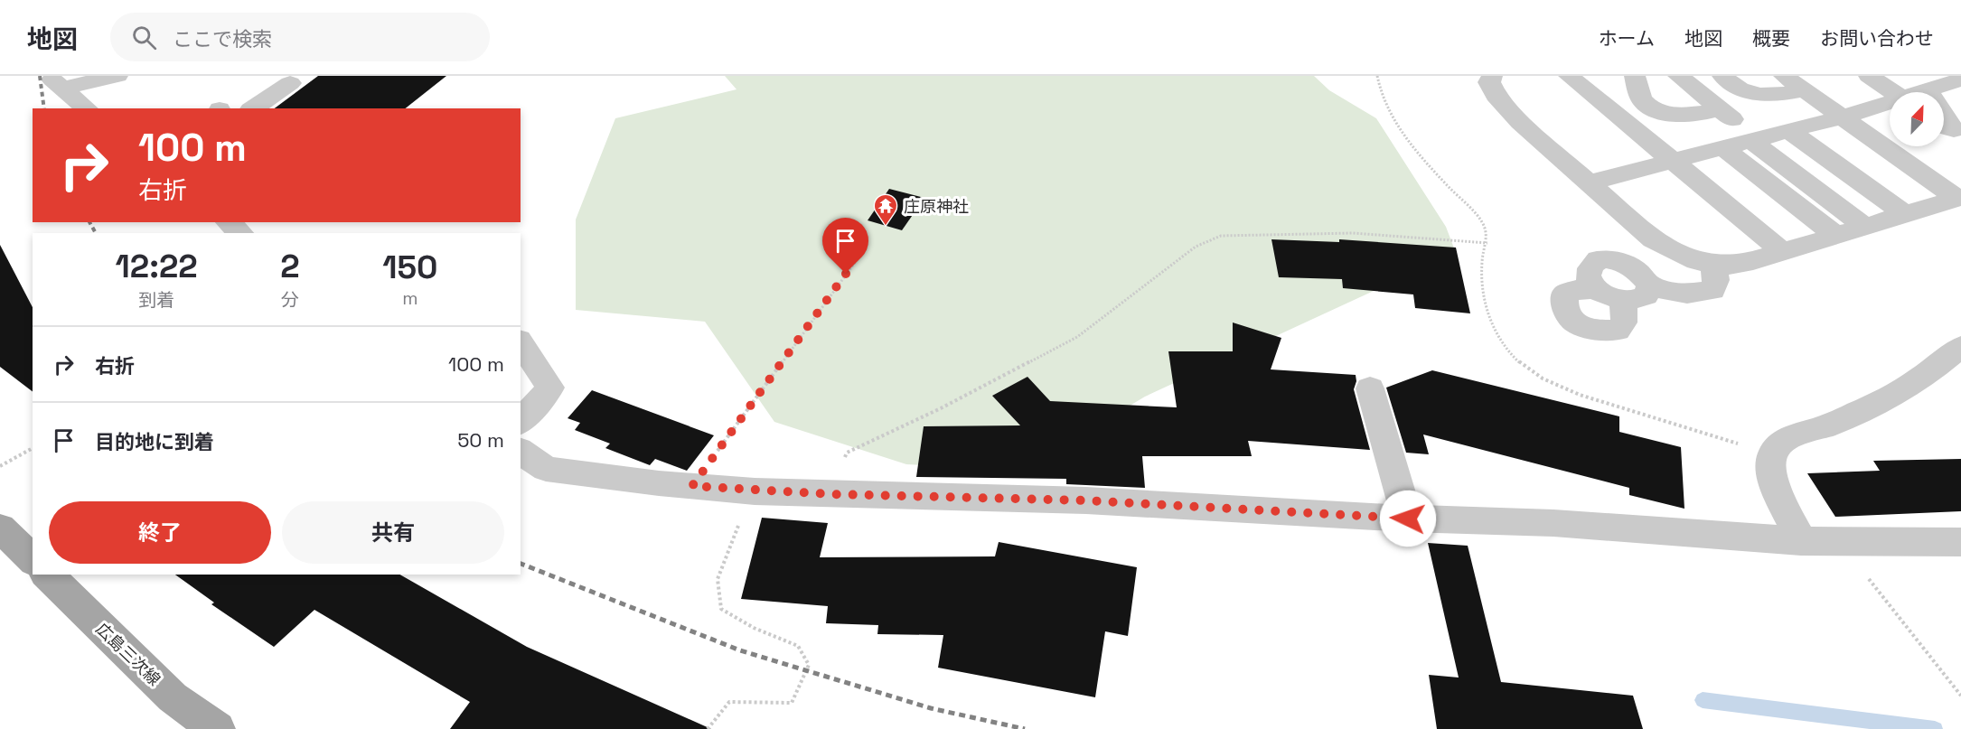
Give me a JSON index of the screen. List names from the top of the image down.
{
  "streets": {
    "main road": ["広島三次線"]
  },
  "places": {
    "temple": ["庄原神社"]
  },
  "north": "top right",
  "page": {
    "header": "地図",
    "search": "ここで検索",
    "nav": [
      "ホーム",
      "地図",
      "概要",
      "お問い合わせ"
    ],
    "turn": ["100 m", "右折"],
    "eta": [
      "12:22",
      "到着",
      "2",
      "分",
      "150",
      "m"
    ],
    "list": [
      {
        "name": "右折",
        "value": "100 m"
      },
      {
        "name": "目的地に到着",
        "value": "50 m"
      }
    ],
    "buttons": ["終了", "共有"]
  }
}
